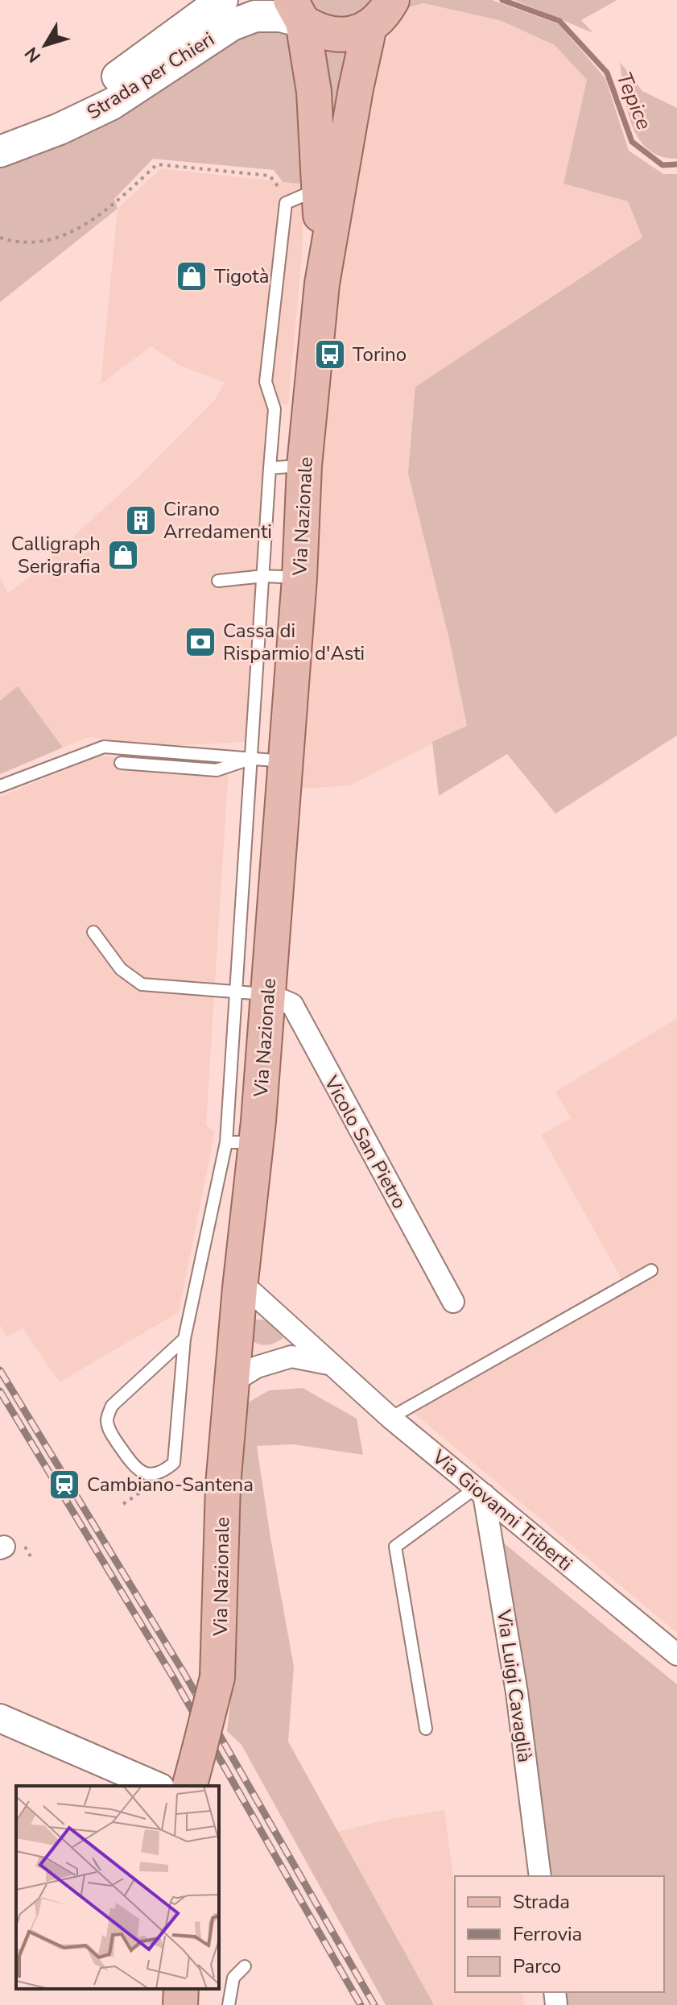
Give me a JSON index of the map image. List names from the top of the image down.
{
  "streets": {
    "main road": ["Strada per Chieri", "Via Nazionale"],
    "street": ["Vicolo San Pietro", "Via Giovanni Triberti", "Via Luigi Cavaglià"]
  },
  "crossings": [
    ["Strada per Chieri", "Via Nazionale"],
    ["Via Nazionale", "Vicolo San Pietro"],
    ["Via Nazionale", "Via Giovanni Triberti"],
    ["Via Giovanni Triberti", "Via Luigi Cavaglià"]
  ],
  "water": ["Tepice"],
  "places": {
    "shop": ["Tigotà", "Calligraph Serigrafia"],
    "bus stop": ["Torino"],
    "building": ["Cirano Arredamenti"],
    "bank": ["Cassa di Risparmio d'Asti"],
    "station": ["Cambiano-Santena"]
  },
  "legend": ["Strada", "Ferrovia", "Parco"],
  "north": "bottom left"
}
